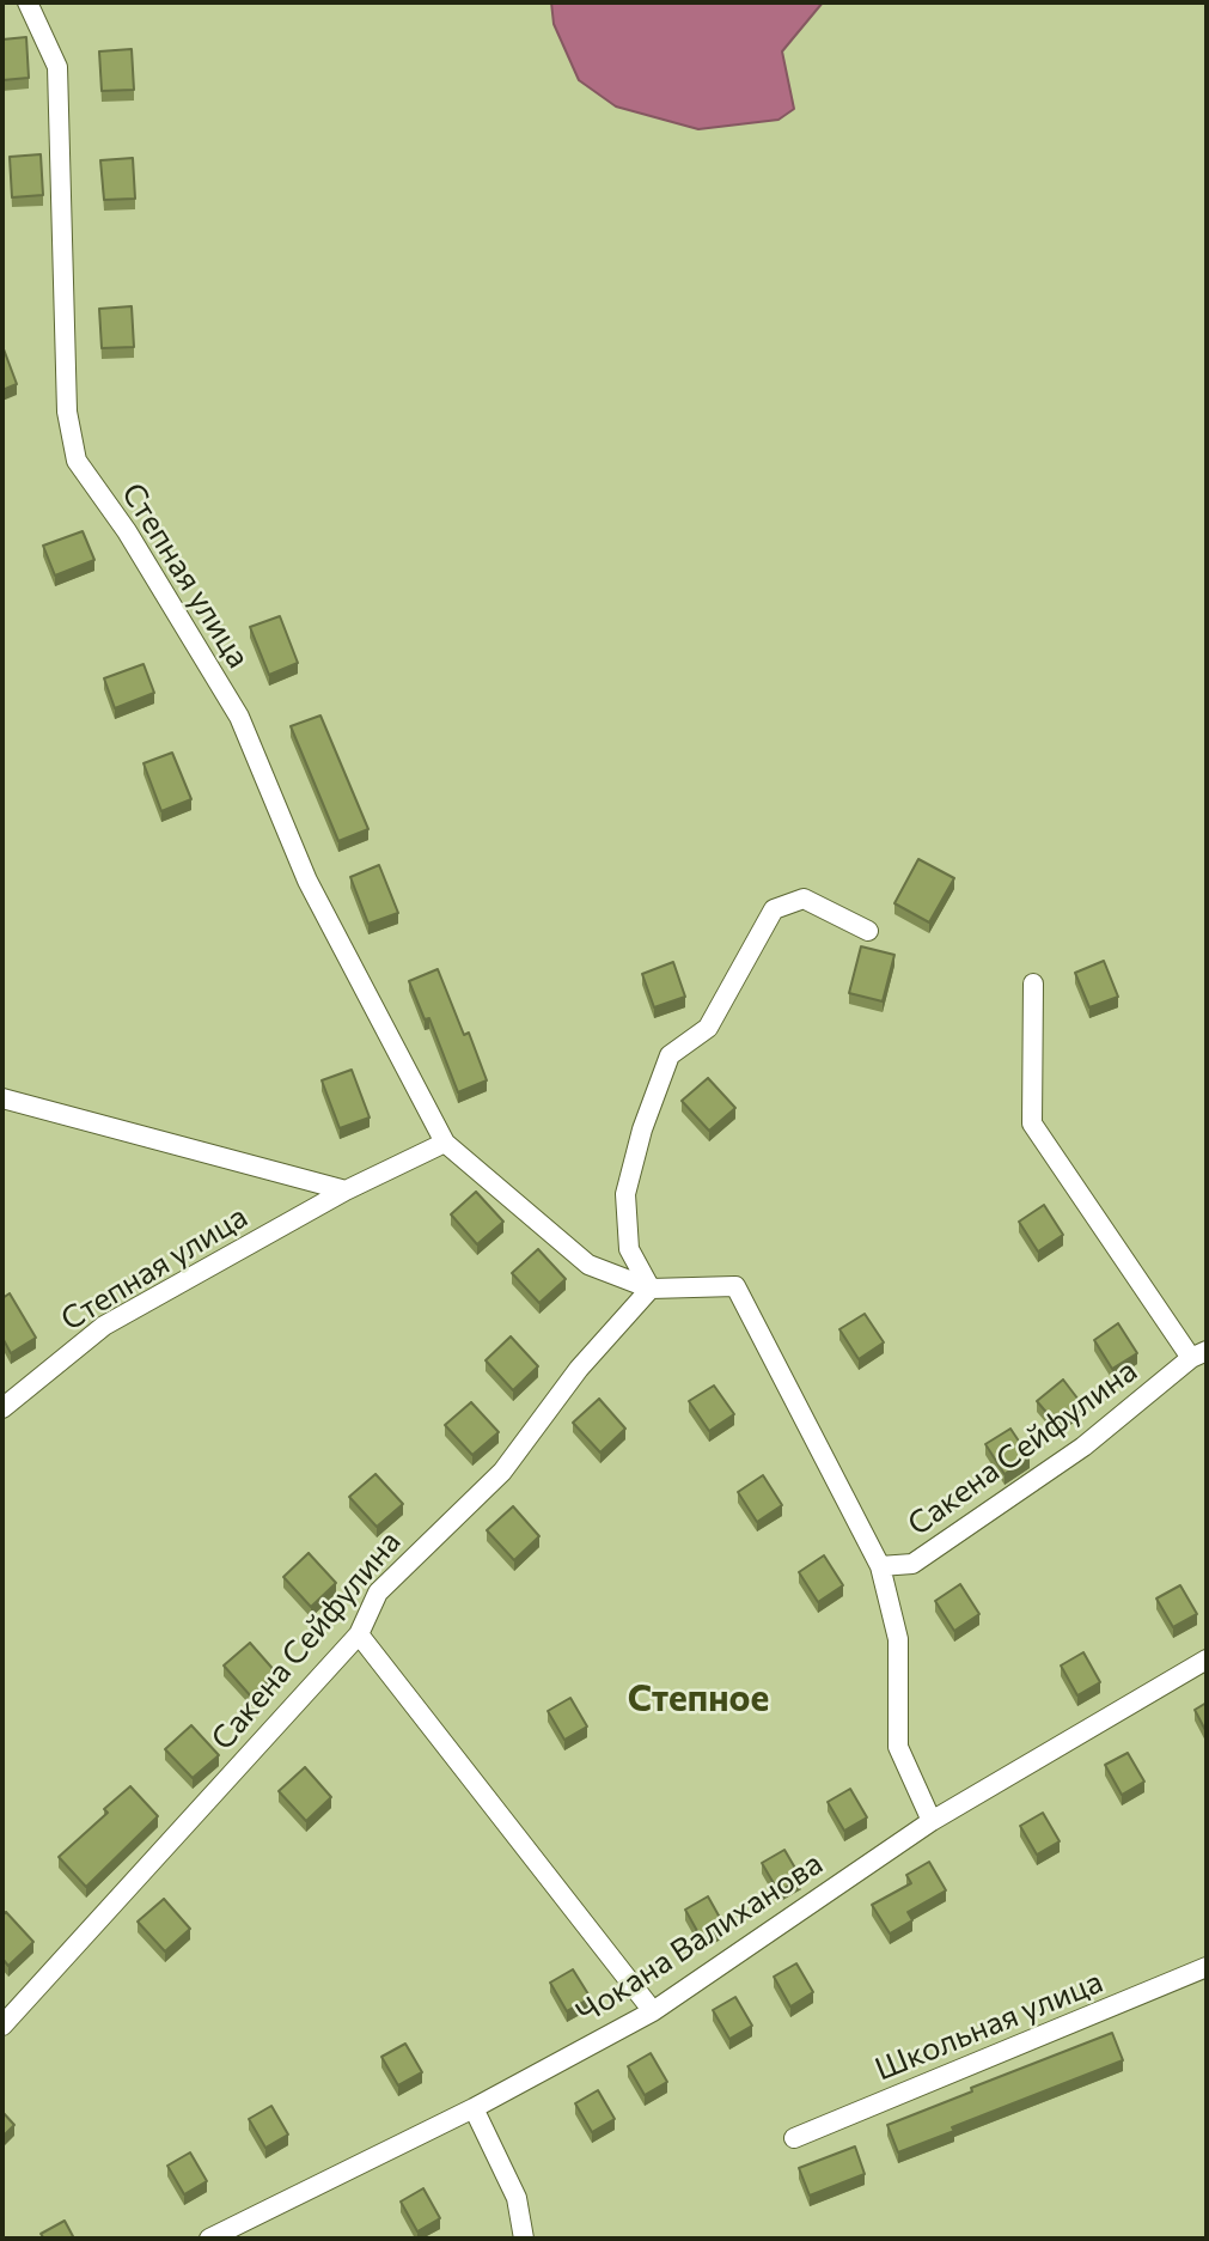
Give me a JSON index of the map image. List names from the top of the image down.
{
  "streets": {
    "street": [
      "Степная улица",
      "Сакена Сейфулина",
      "Чокана Валиханова",
      "Школьная улица"
    ]
  },
  "crossings": [
    ["Степная улица", "Сакена Сейфулина"],
    ["Сакена Сейфулина", "Чокана Валиханова"]
  ],
  "districts": ["Степное"]
}
